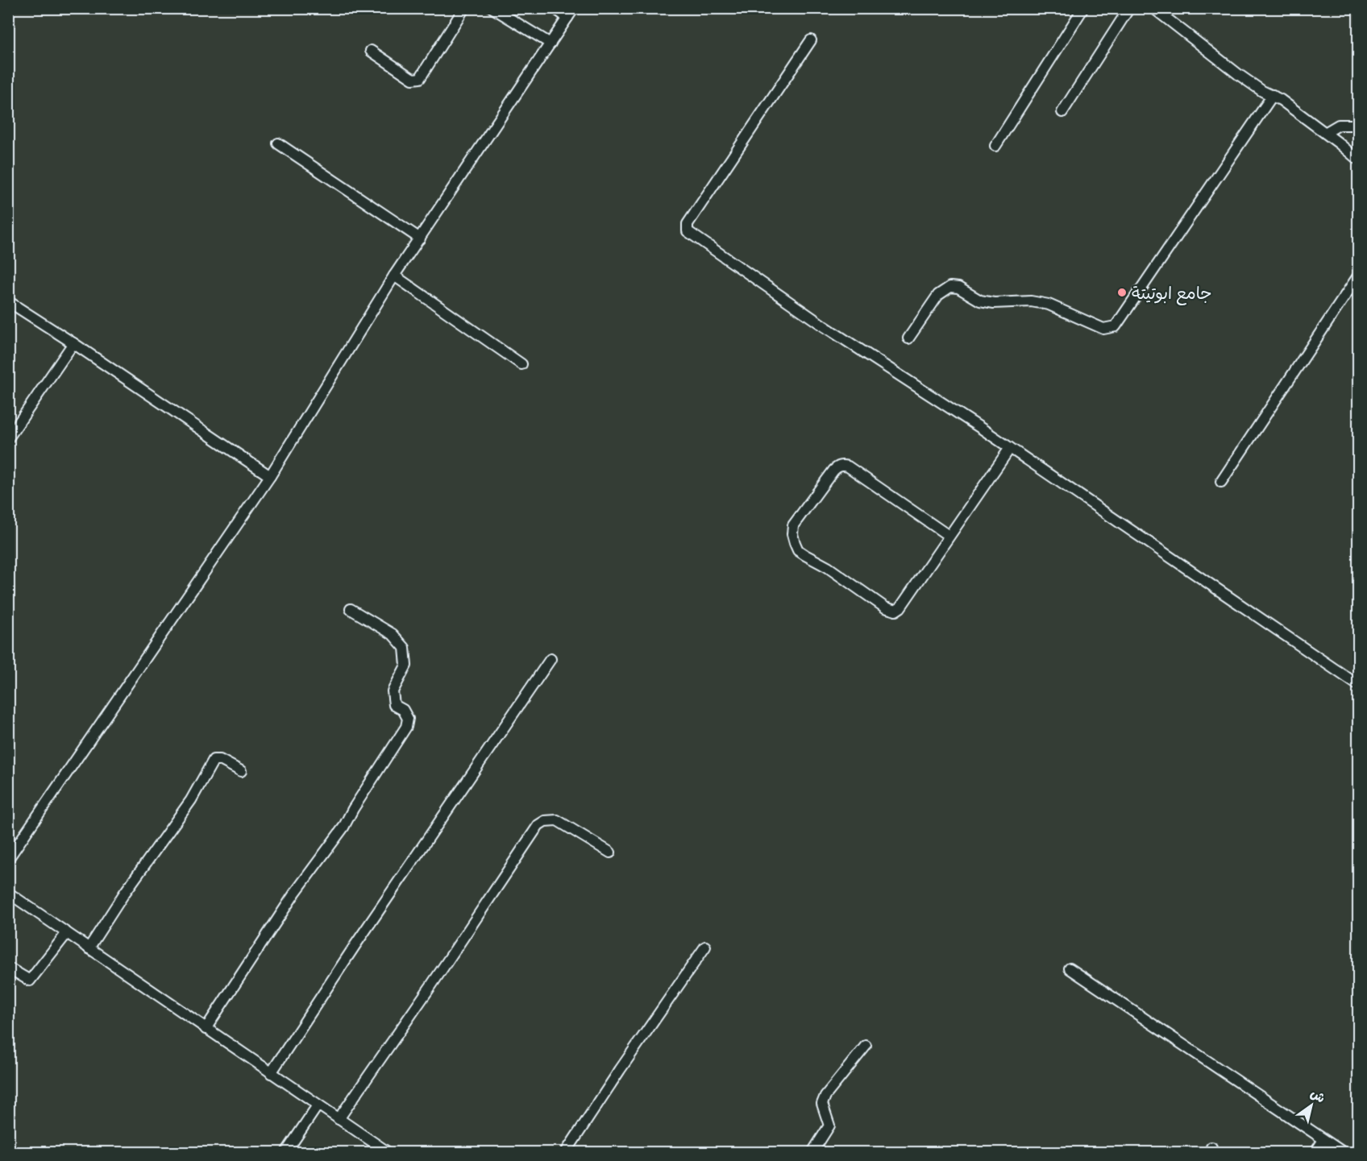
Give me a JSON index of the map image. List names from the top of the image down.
{
  "places": ["جامع ابوتيتة"],
  "north": "top right"
}
